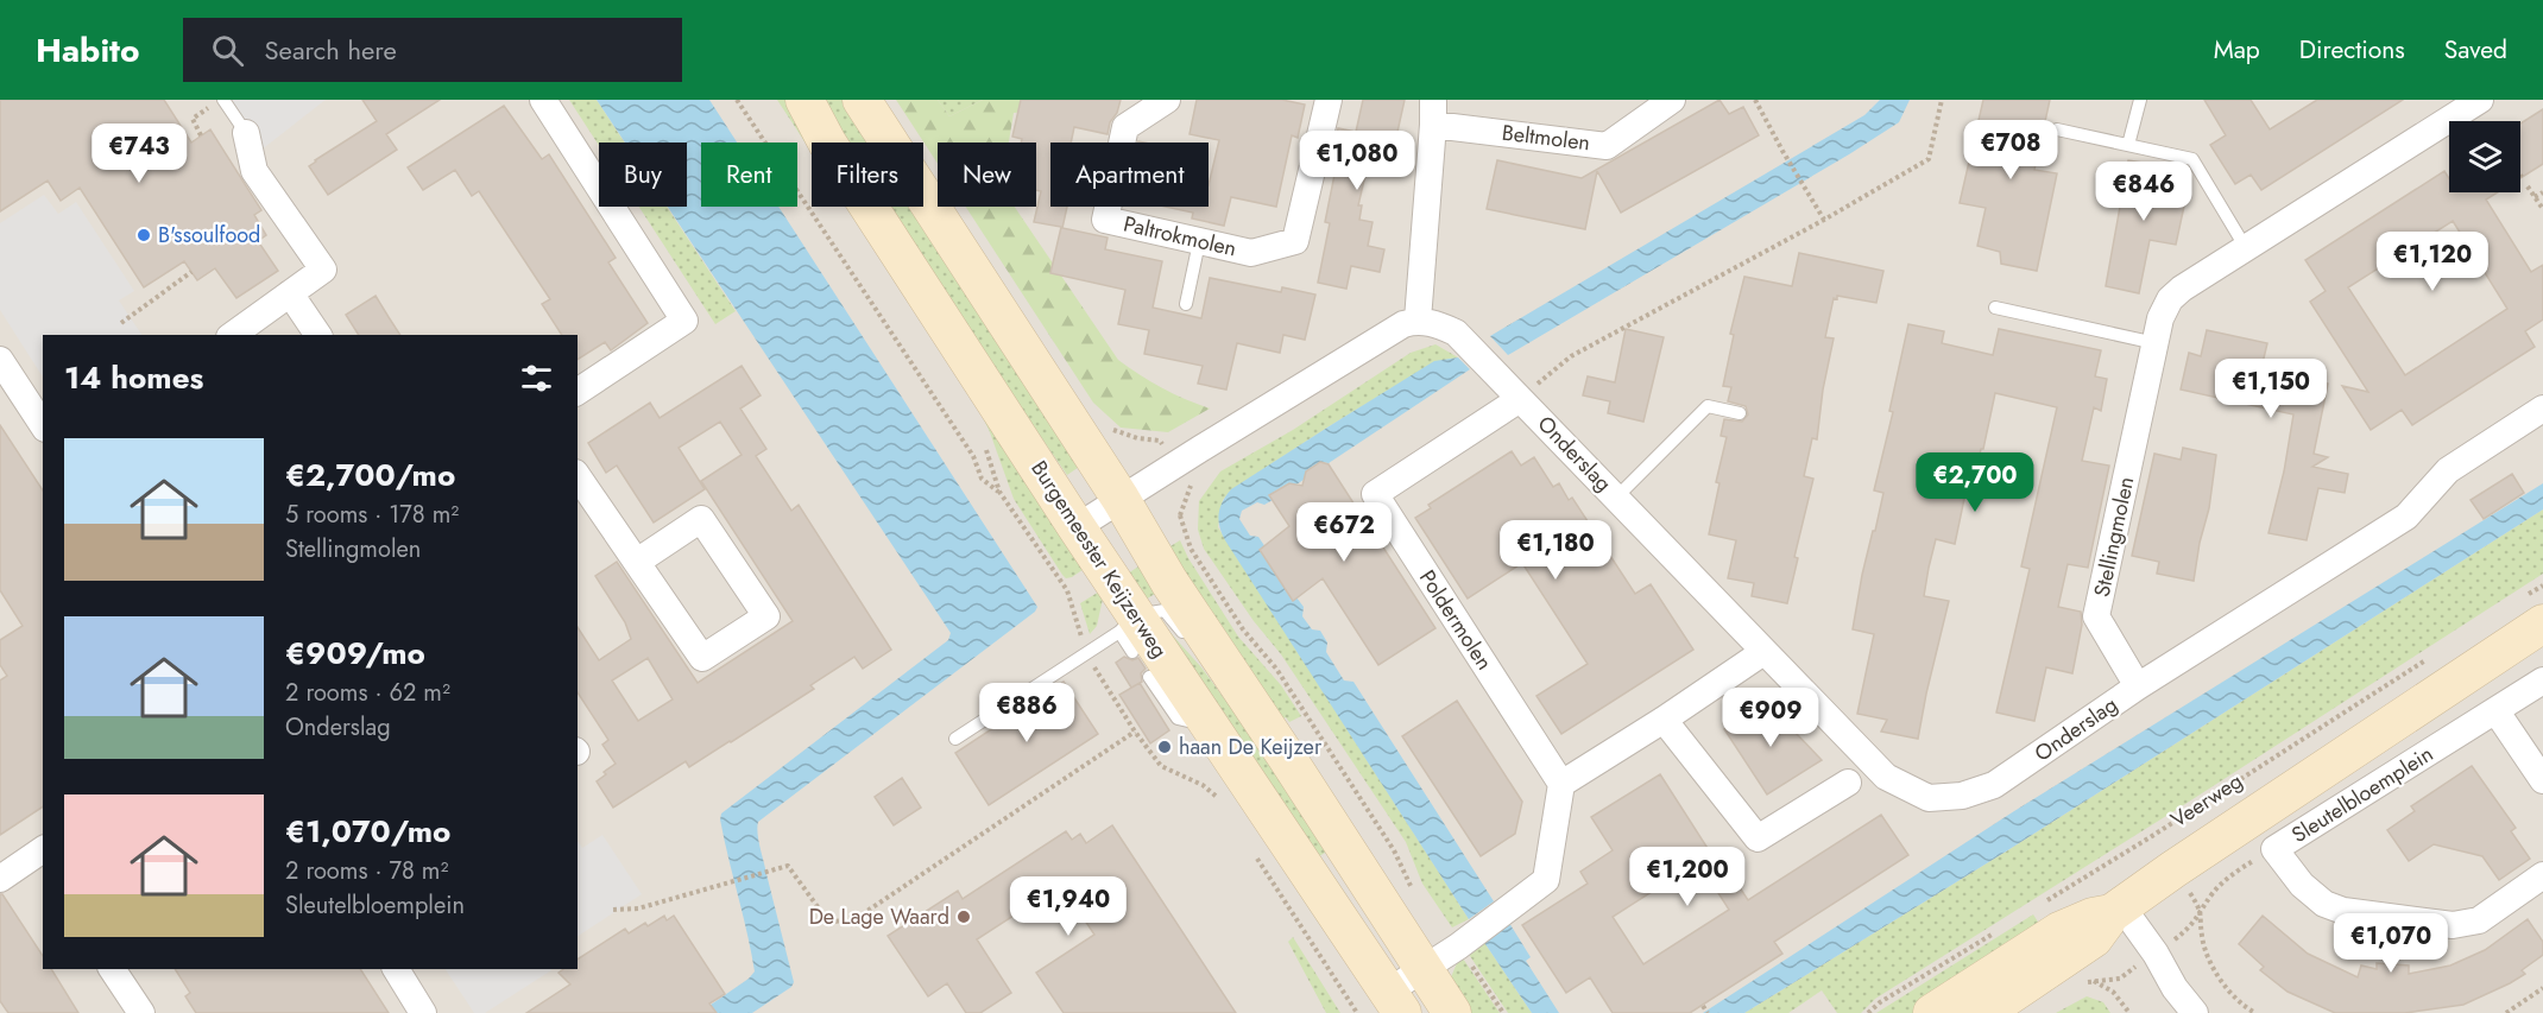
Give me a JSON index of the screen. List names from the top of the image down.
{
  "streets": {
    "main road": ["Burgemeester Keijzerweg", "Veerweg"],
    "street": [
      "Beltmolen",
      "Paltrokmolen",
      "Onderslag",
      "Stellingmolen",
      "Poldermolen",
      "Sleutelbloemplein"
    ]
  },
  "crossings": [
    ["Onderslag", "Stellingmolen"],
    ["Onderslag", "Poldermolen"]
  ],
  "places": ["B'ssoulfood", "haan De Keijzer", "De Lage Waard"],
  "page": {
    "header": "Habito",
    "search": "Search here",
    "nav": ["Map", "Directions", "Saved"],
    "price": [
      "€708",
      "€743",
      "€1,080",
      "€846",
      "€1,120",
      "€1,150",
      "€2,700",
      "€672",
      "€1,180",
      "€886",
      "€909",
      "€1,200",
      "€1,940",
      "€1,070"
    ],
    "chip": [
      "Buy",
      "Rent",
      "Filters",
      "New",
      "Apartment"
    ],
    "heading": "14 homes",
    "list": [
      {
        "name": "€2,700/mo",
        "note": "5 rooms · 178 m² · Stellingmolen"
      },
      {
        "name": "€909/mo",
        "note": "2 rooms · 62 m² · Onderslag"
      },
      {
        "name": "€1,070/mo",
        "note": "2 rooms · 78 m² · Sleutelbloemplein"
      }
    ]
  }
}
